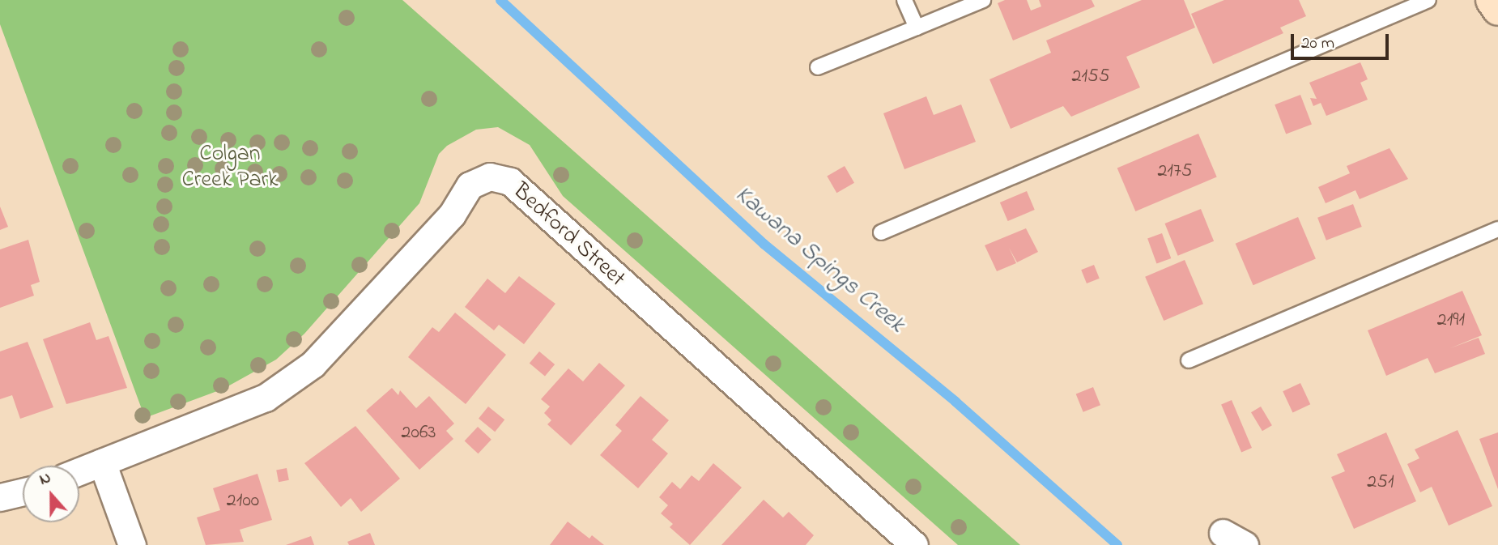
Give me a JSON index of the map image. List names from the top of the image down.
{
  "streets": {
    "street": ["Bedford Street"]
  },
  "water": ["Kawana Spings Creek"],
  "parks": ["Colgan Creek Park"],
  "house_numbers": [
    "2155",
    "2175",
    "2191",
    "2063",
    "251",
    "2100"
  ],
  "scale_bar": "20 m",
  "north": "top"
}
